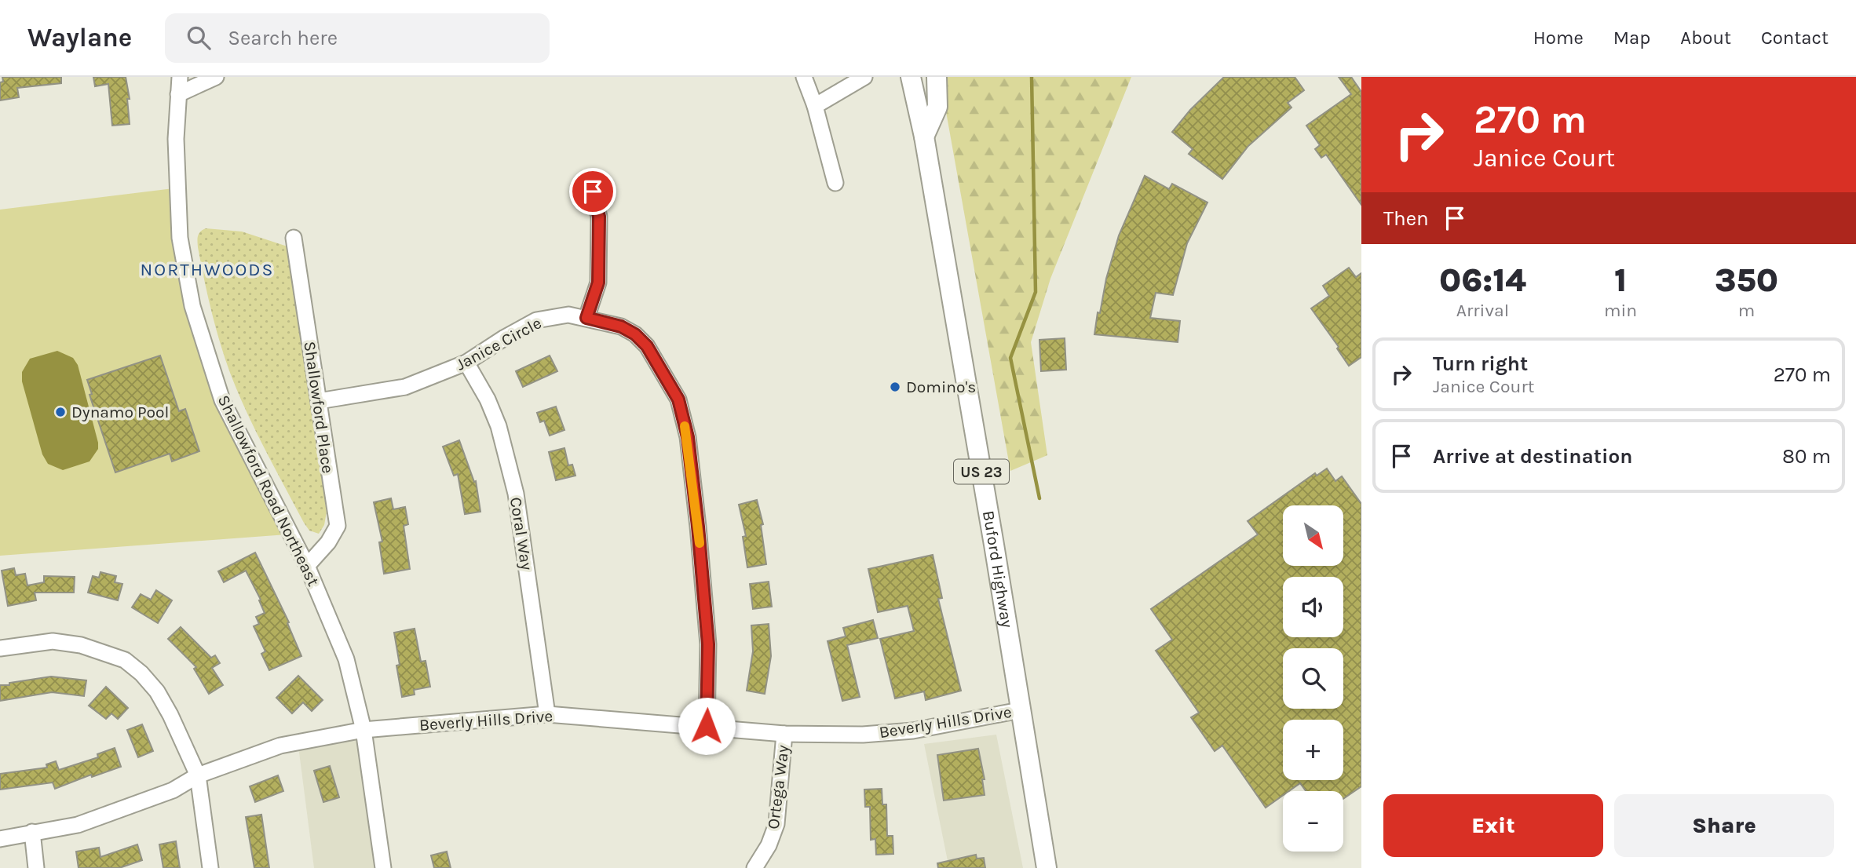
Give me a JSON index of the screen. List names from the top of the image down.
{
  "streets": {
    "main road": ["US 23", "Buford Highway"],
    "street": [
      "Janice Circle",
      "Shallowford Place",
      "Shallowford Road Northeast",
      "Coral Way",
      "Beverly Hills Drive",
      "Ortega Way"
    ]
  },
  "crossings": [
    ["Janice Circle", "Shallowford Place"],
    ["Janice Circle", "Coral Way"],
    ["Janice Circle", "Beverly Hills Drive"],
    ["Shallowford Place", "Shallowford Road Northeast"],
    ["Shallowford Road Northeast", "Beverly Hills Drive"],
    ["Coral Way", "Beverly Hills Drive"],
    ["Buford Highway", "Beverly Hills Drive"],
    ["Beverly Hills Drive", "Ortega Way"]
  ],
  "districts": ["NORTHWOODS"],
  "places": ["Domino's", "Dynamo Pool"],
  "north": "bottom right",
  "page": {
    "header": "Waylane",
    "search": "Search here",
    "nav": [
      "Home",
      "Map",
      "About",
      "Contact"
    ],
    "turn": ["270 m", "Janice Court"],
    "then": "Then",
    "eta": [
      "06:14",
      "Arrival",
      "1",
      "min",
      "350",
      "m"
    ],
    "list": [
      {
        "name": "Turn right",
        "note": "Janice Court",
        "value": "270 m"
      },
      {
        "name": "Arrive at destination",
        "value": "80 m"
      }
    ],
    "map_buttons": ["+", "−"],
    "buttons": ["Exit", "Share"]
  }
}
